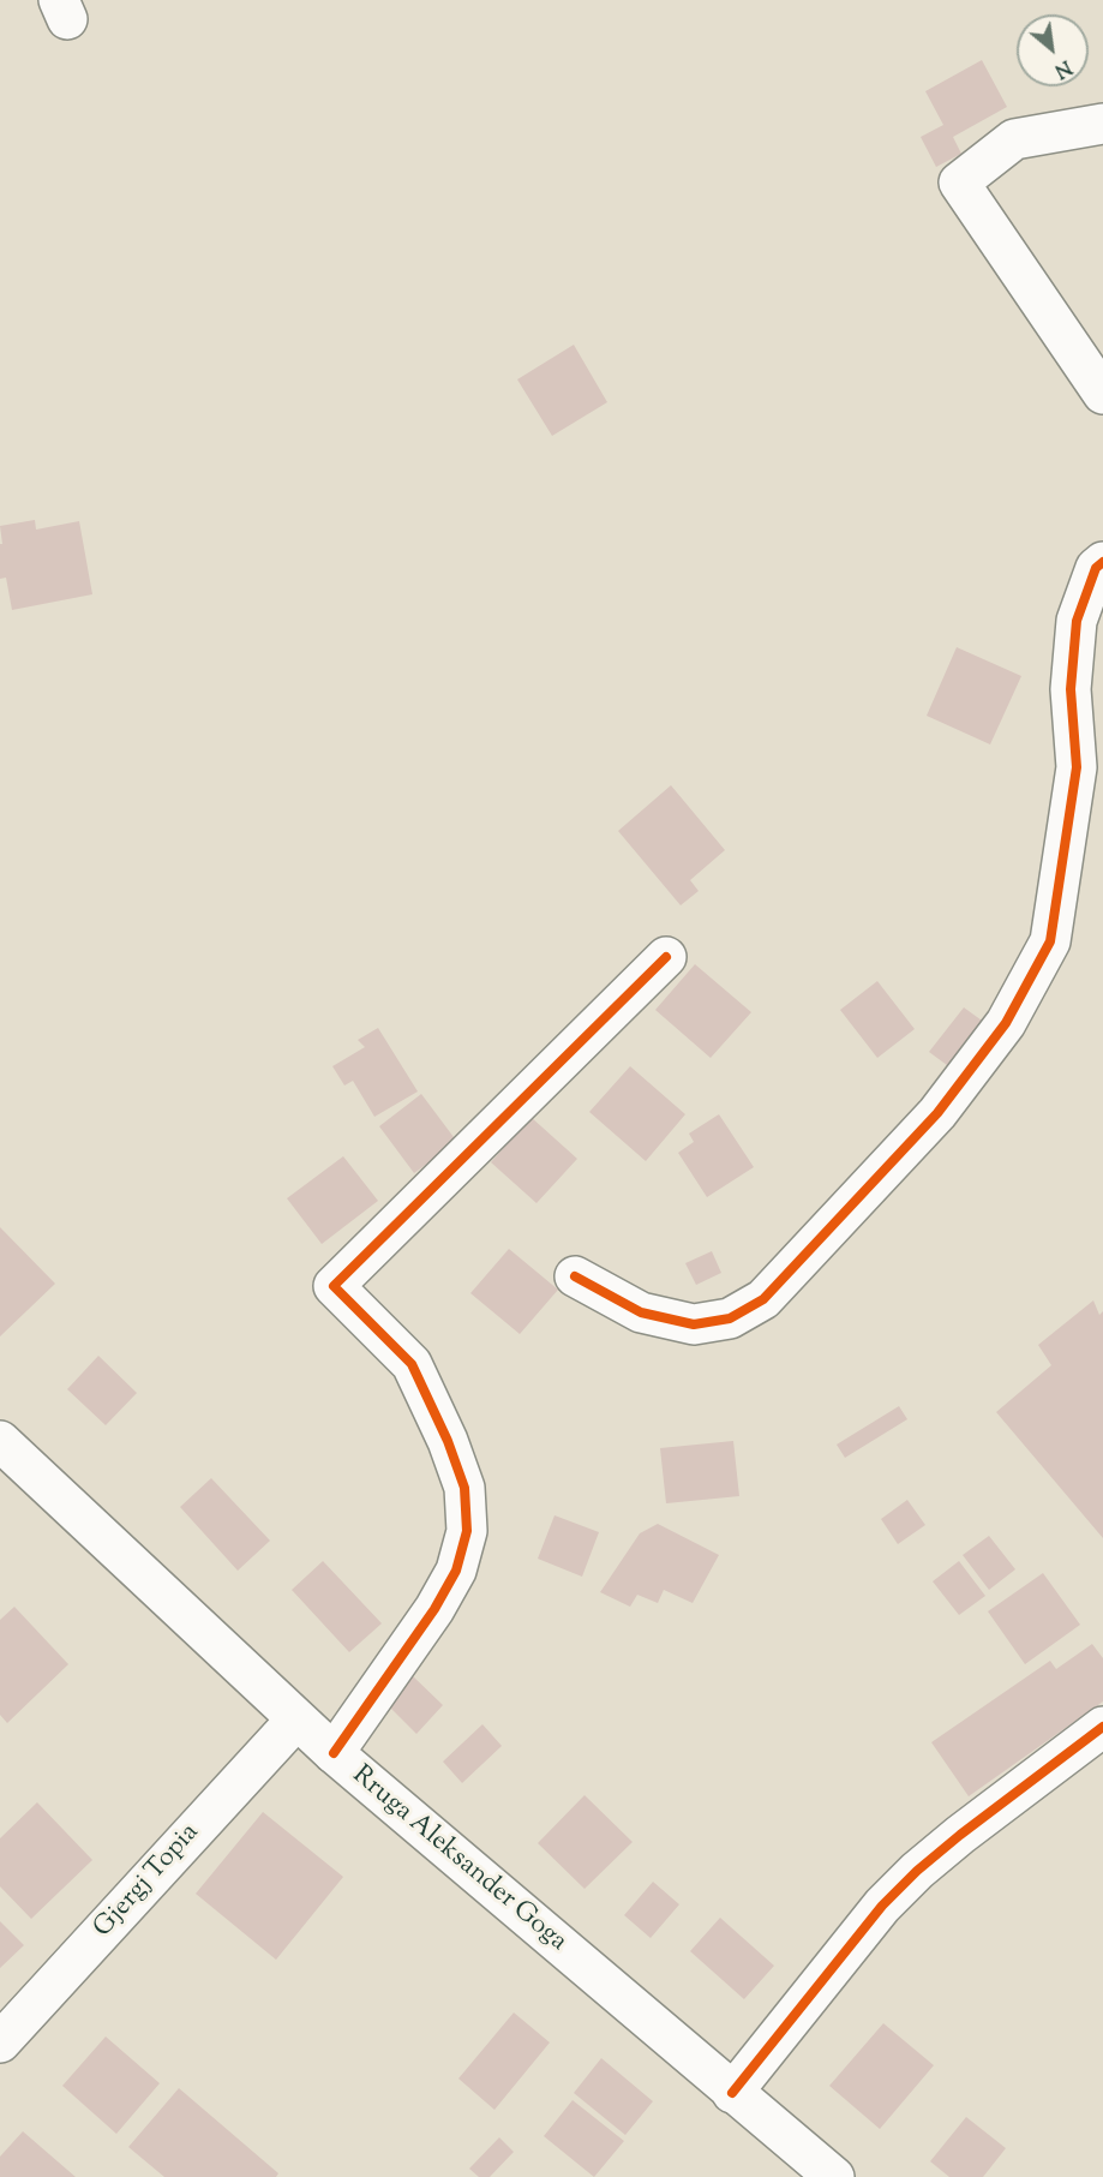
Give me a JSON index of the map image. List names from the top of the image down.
{
  "streets": {
    "street": ["Rruga Aleksander Goga", "Gjergj Topia"]
  },
  "crossings": [
    ["Rruga Aleksander Goga", "Gjergj Topia"]
  ],
  "north": "bottom right"
}
